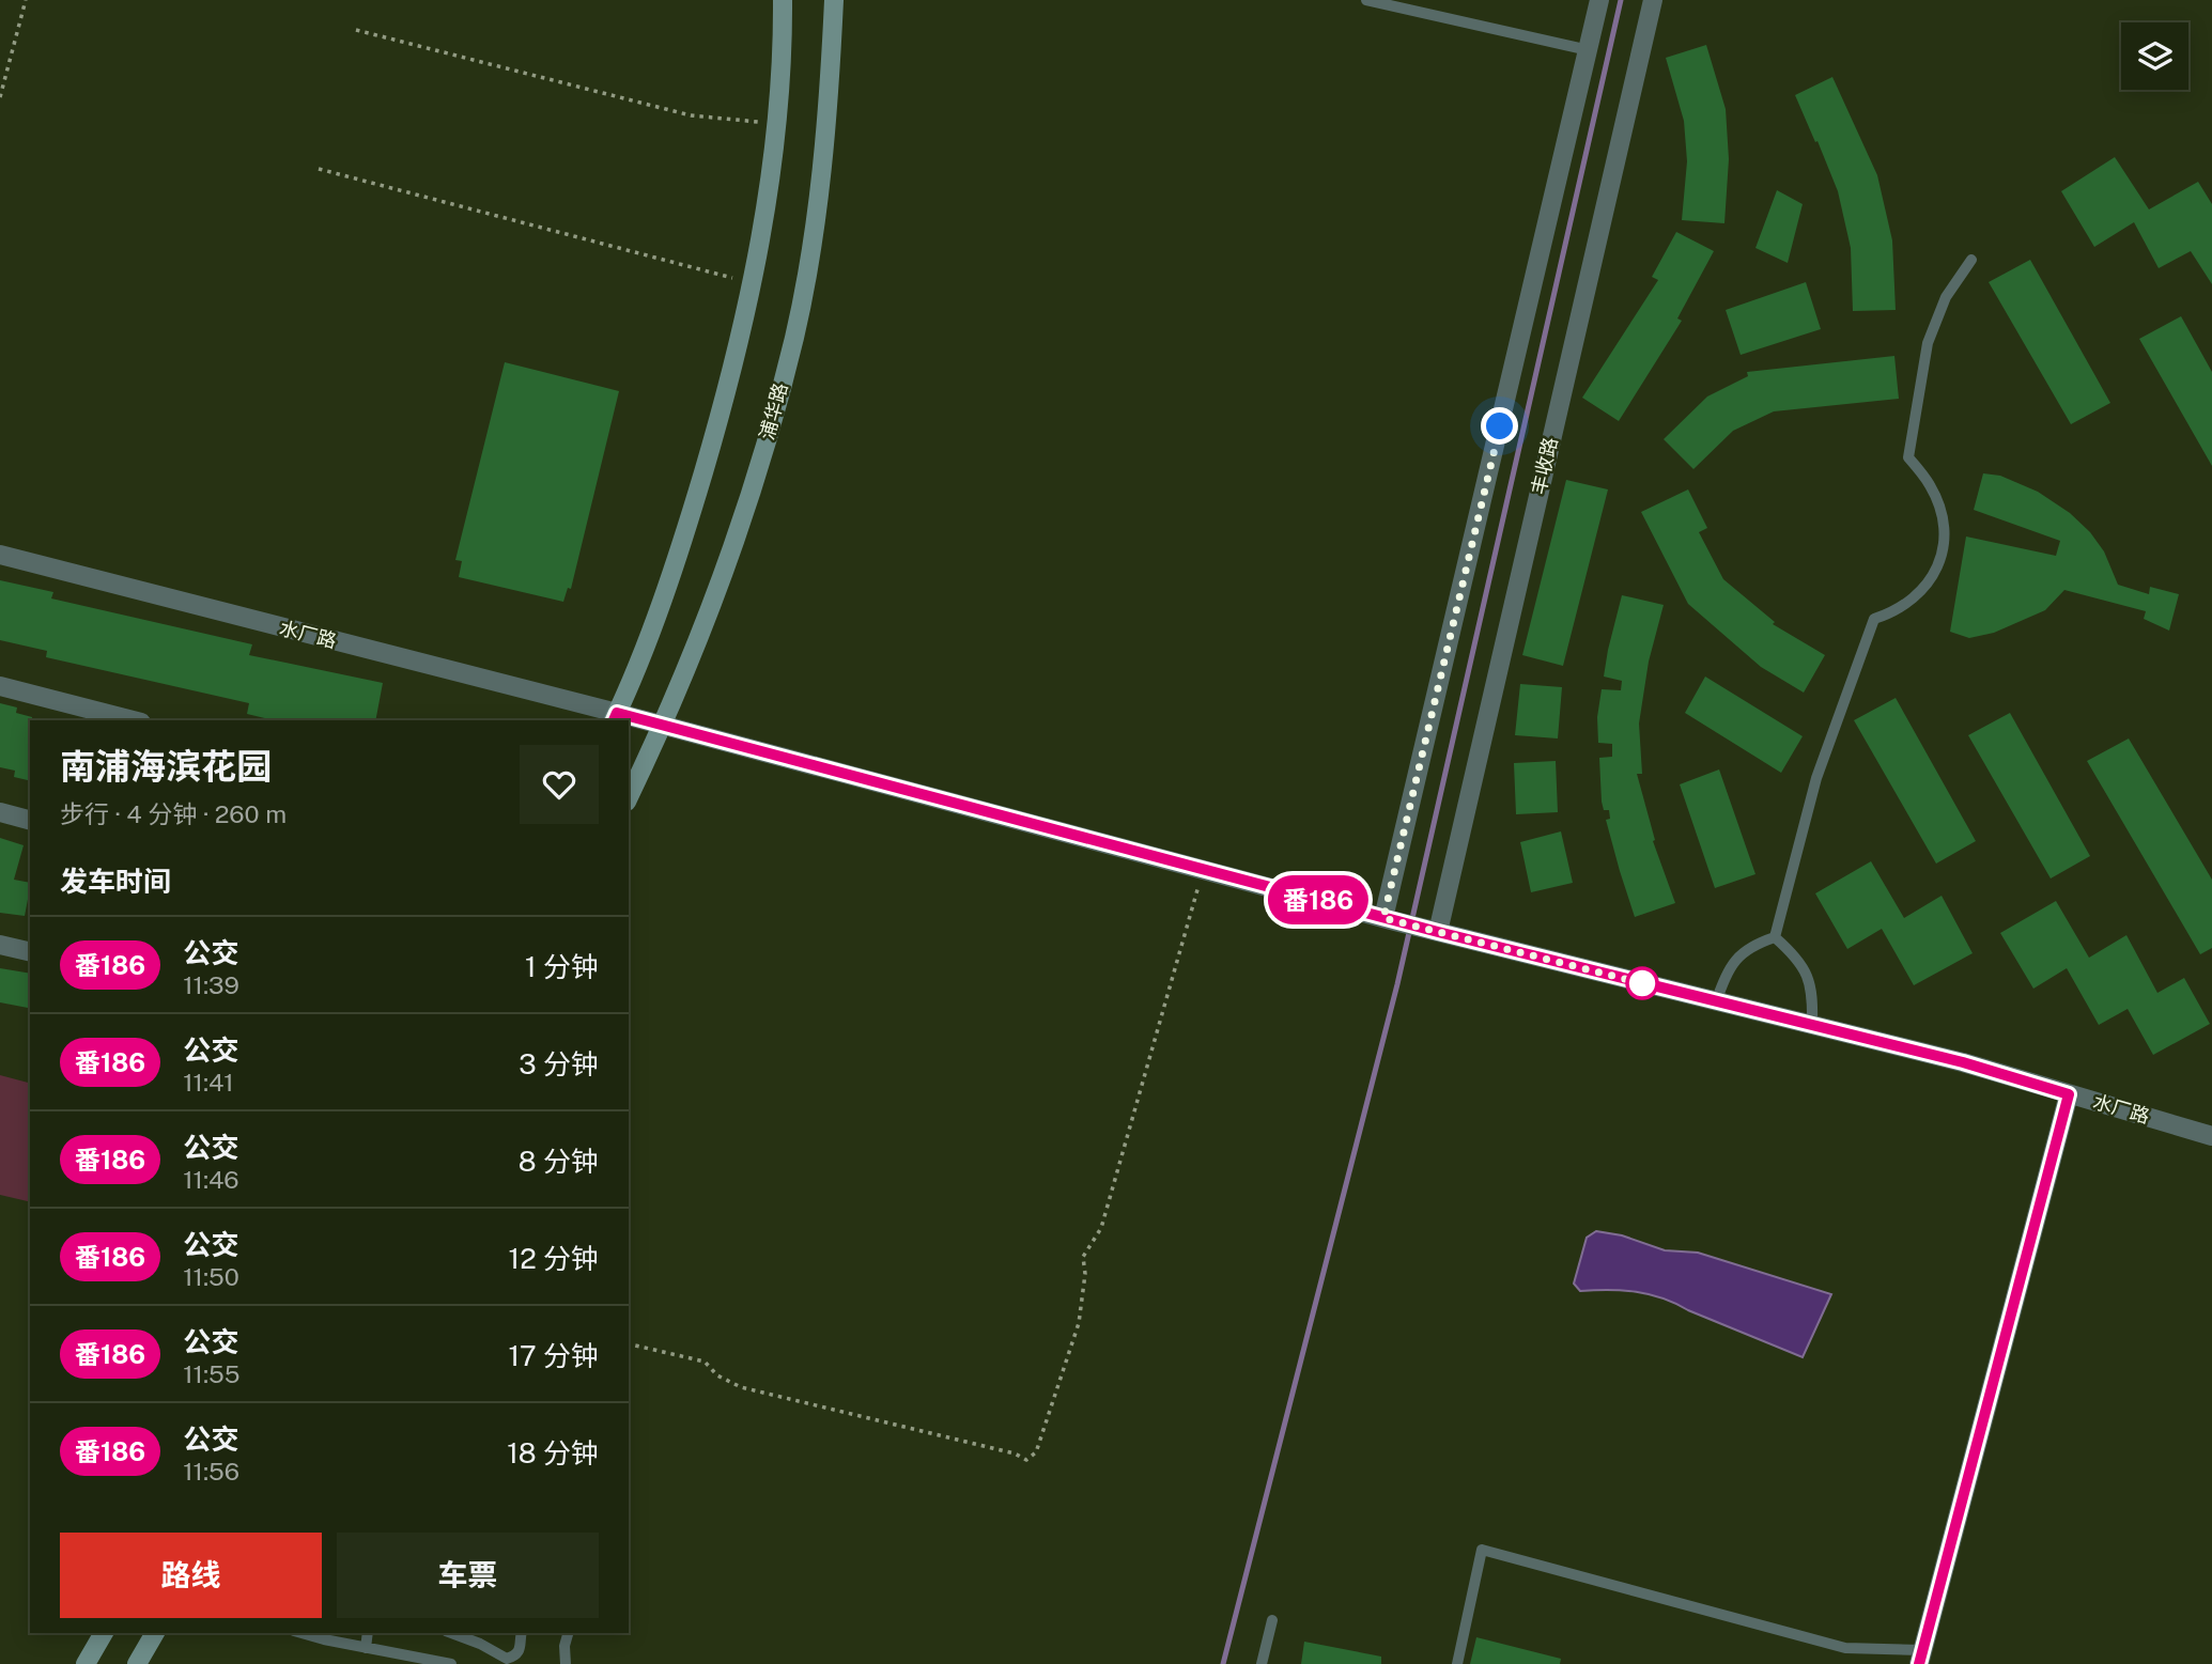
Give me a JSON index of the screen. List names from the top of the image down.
{
  "streets": {
    "main road": ["浦华路"],
    "street": ["丰收路", "水厂路"]
  },
  "crossings": [
    ["浦华路", "水厂路"],
    ["丰收路", "水厂路"]
  ],
  "lines": ["bus line 番186"],
  "page": {
    "on_map": "番186",
    "heading": [
      ["南浦海滨花园", "步行 · 4 分钟 · 260 m"],
      "发车时间"
    ],
    "list": [
      {
        "mark": "番186",
        "name": "公交",
        "note": "11:39",
        "value": "1 分钟"
      },
      {
        "mark": "番186",
        "name": "公交",
        "note": "11:41",
        "value": "3 分钟"
      },
      {
        "mark": "番186",
        "name": "公交",
        "note": "11:46",
        "value": "8 分钟"
      },
      {
        "mark": "番186",
        "name": "公交",
        "note": "11:50",
        "value": "12 分钟"
      },
      {
        "mark": "番186",
        "name": "公交",
        "note": "11:55",
        "value": "17 分钟"
      },
      {
        "mark": "番186",
        "name": "公交",
        "note": "11:56",
        "value": "18 分钟"
      }
    ],
    "buttons": ["路线", "车票"]
  }
}
